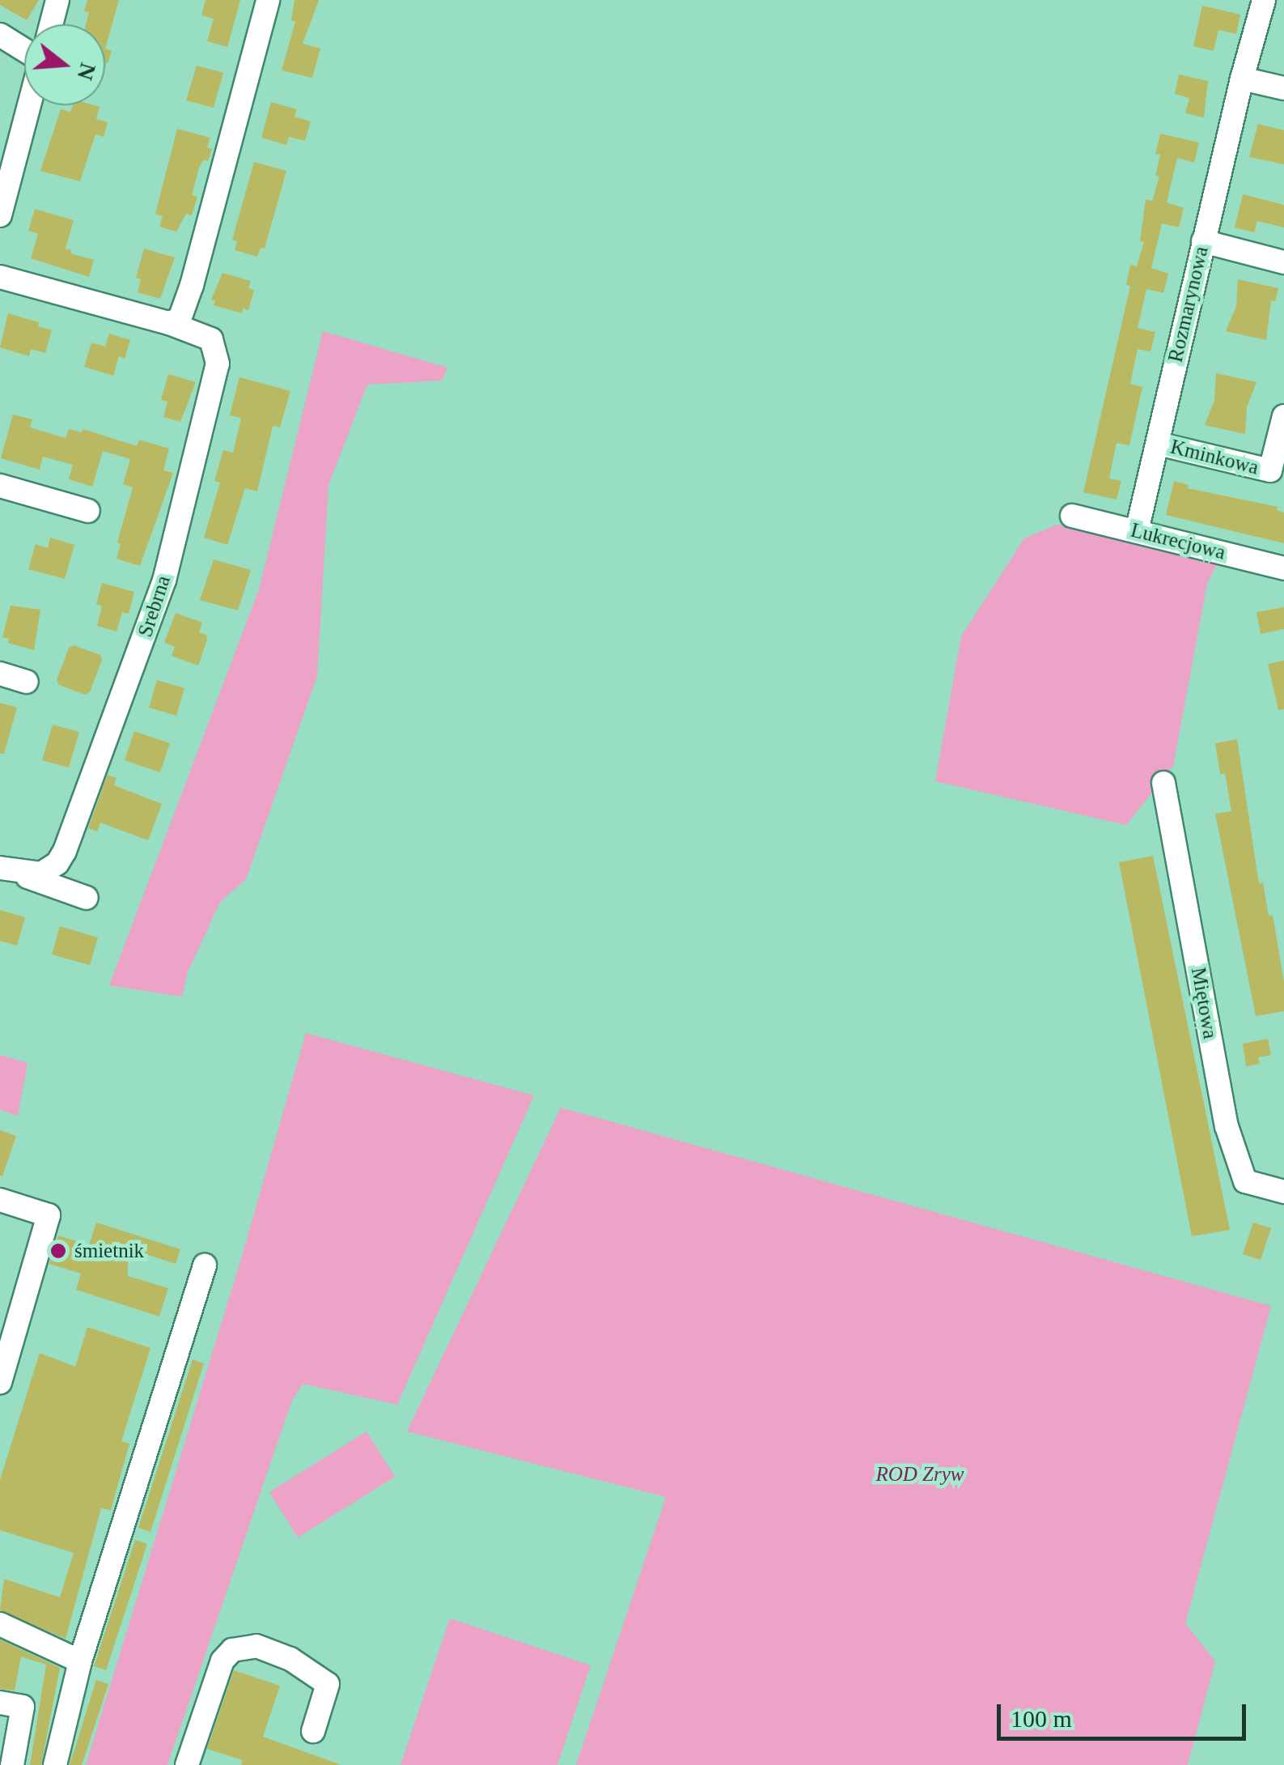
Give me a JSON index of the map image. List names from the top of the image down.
{
  "streets": {
    "street": [
      "Rozmarynowa",
      "Kminkowa",
      "Lukrecjowa",
      "Srebrna",
      "Miętowa"
    ]
  },
  "crossings": [
    ["Rozmarynowa", "Kminkowa"],
    ["Rozmarynowa", "Lukrecjowa"]
  ],
  "parks": ["ROD Zryw"],
  "places": ["śmietnik"],
  "scale_bar": "100 m",
  "north": "right"
}
